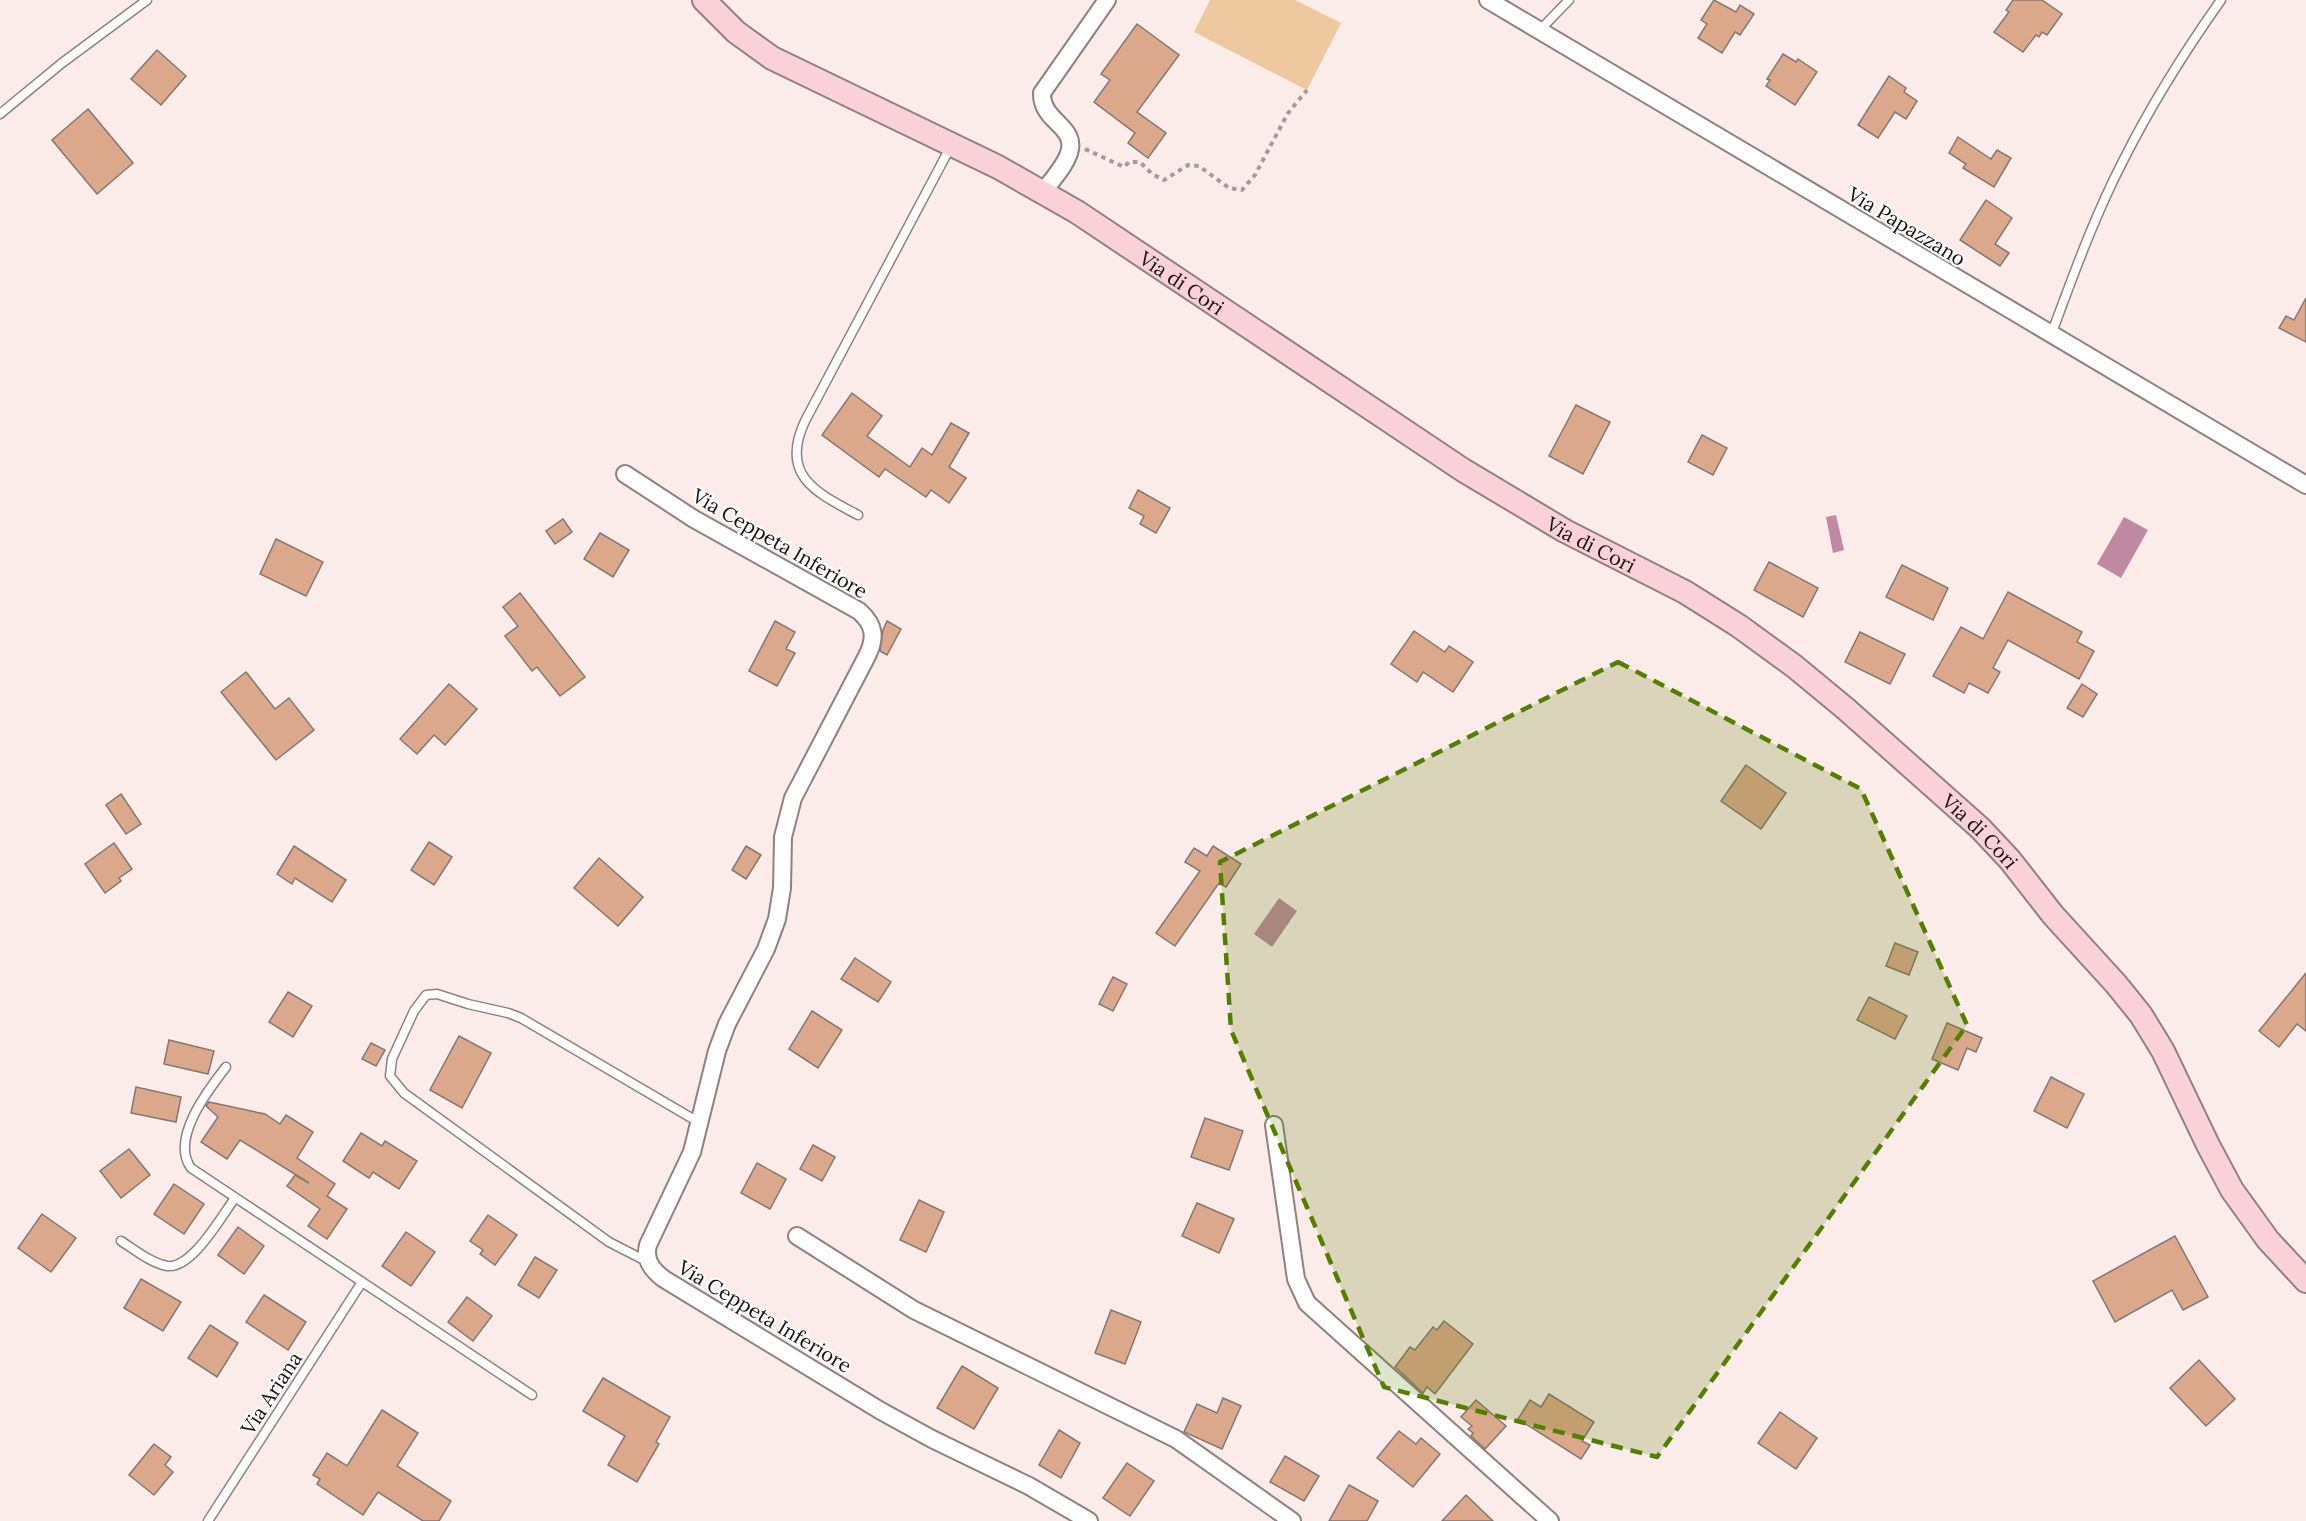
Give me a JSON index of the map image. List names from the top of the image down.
{
  "streets": {
    "main road": ["Via di Cori"],
    "street": ["Via Papazzano", "Via Ceppeta Inferiore"],
    "lane": ["Via Ariana"]
  }
}
